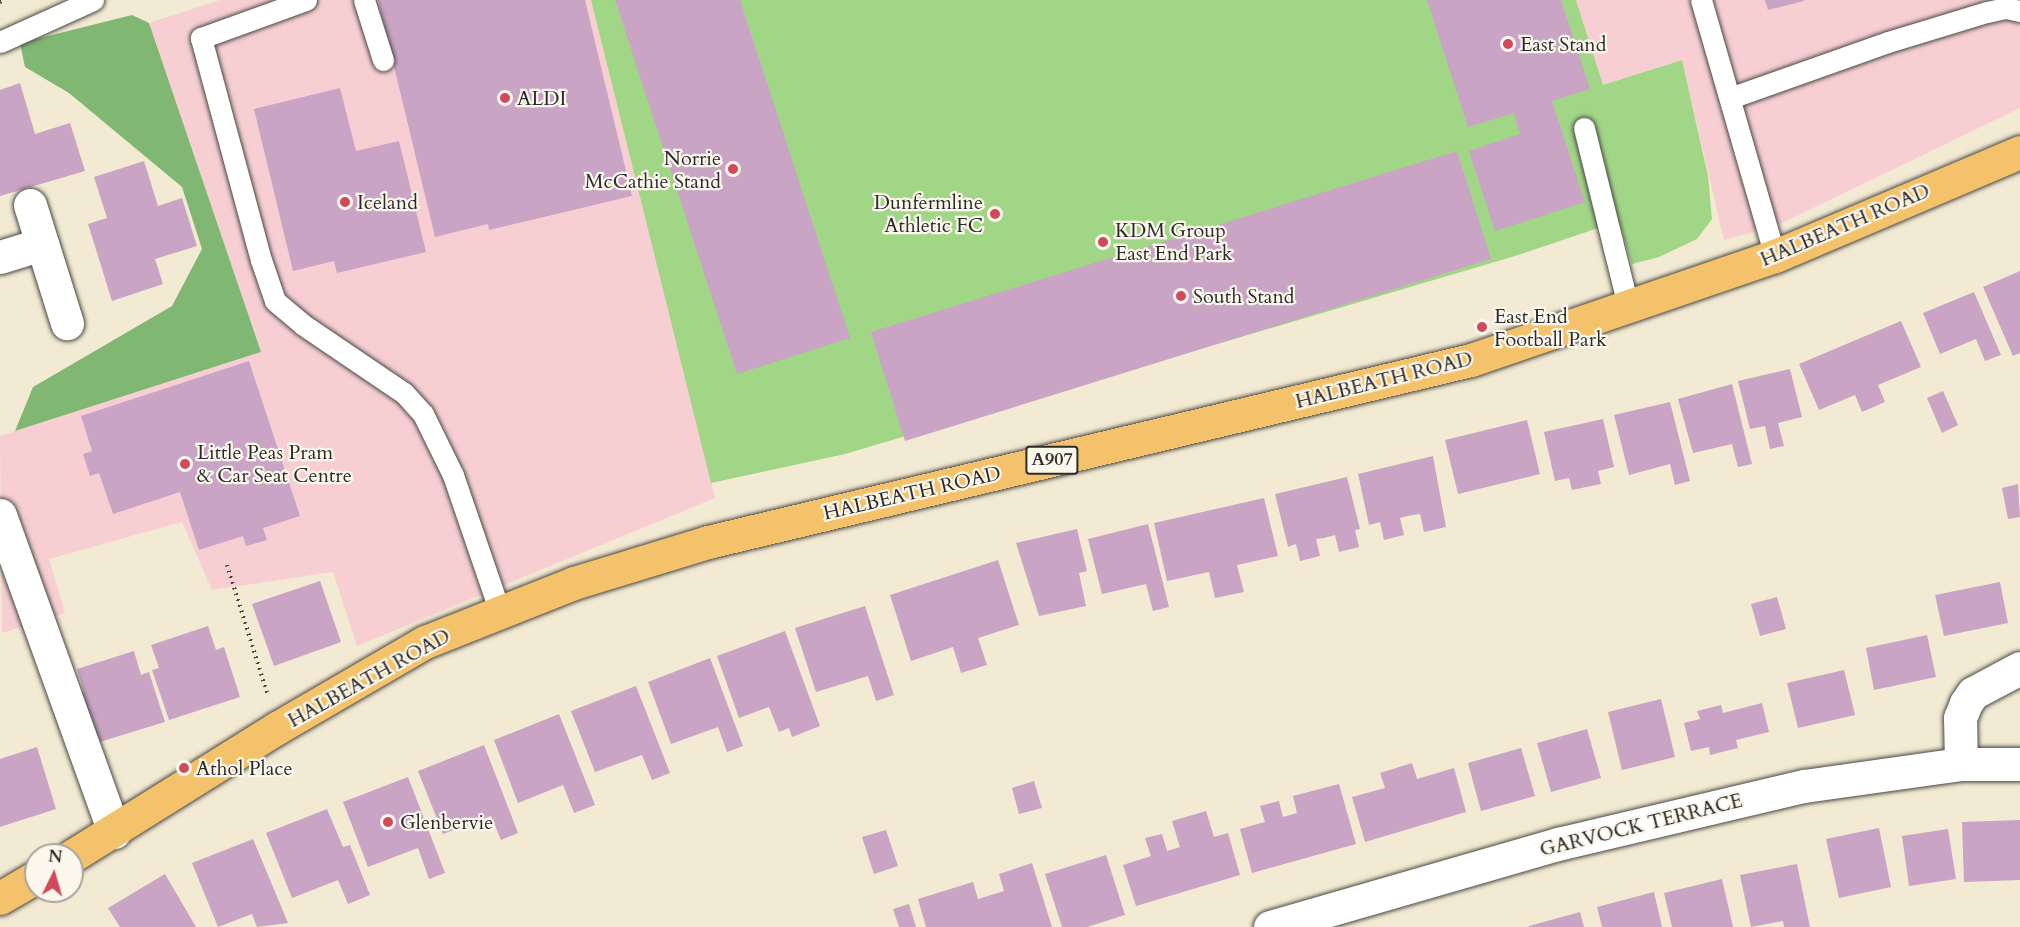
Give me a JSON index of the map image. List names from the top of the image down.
{
  "streets": {
    "main road": ["HALBEATH ROAD", "A907"],
    "street": ["GARVOCK TERRACE"]
  },
  "crossings": [
    ["HALBEATH ROAD", "A907"]
  ],
  "places": [
    "East Stand",
    "ALDI",
    "Norrie McCathie Stand",
    "Iceland",
    "Dunfermline Athletic FC",
    "KDM Group East End Park",
    "South Stand",
    "East End Football Park",
    "Little Peas Pram & Car Seat Centre",
    "Athol Place",
    "Glenbervie"
  ],
  "north": "top"
}
